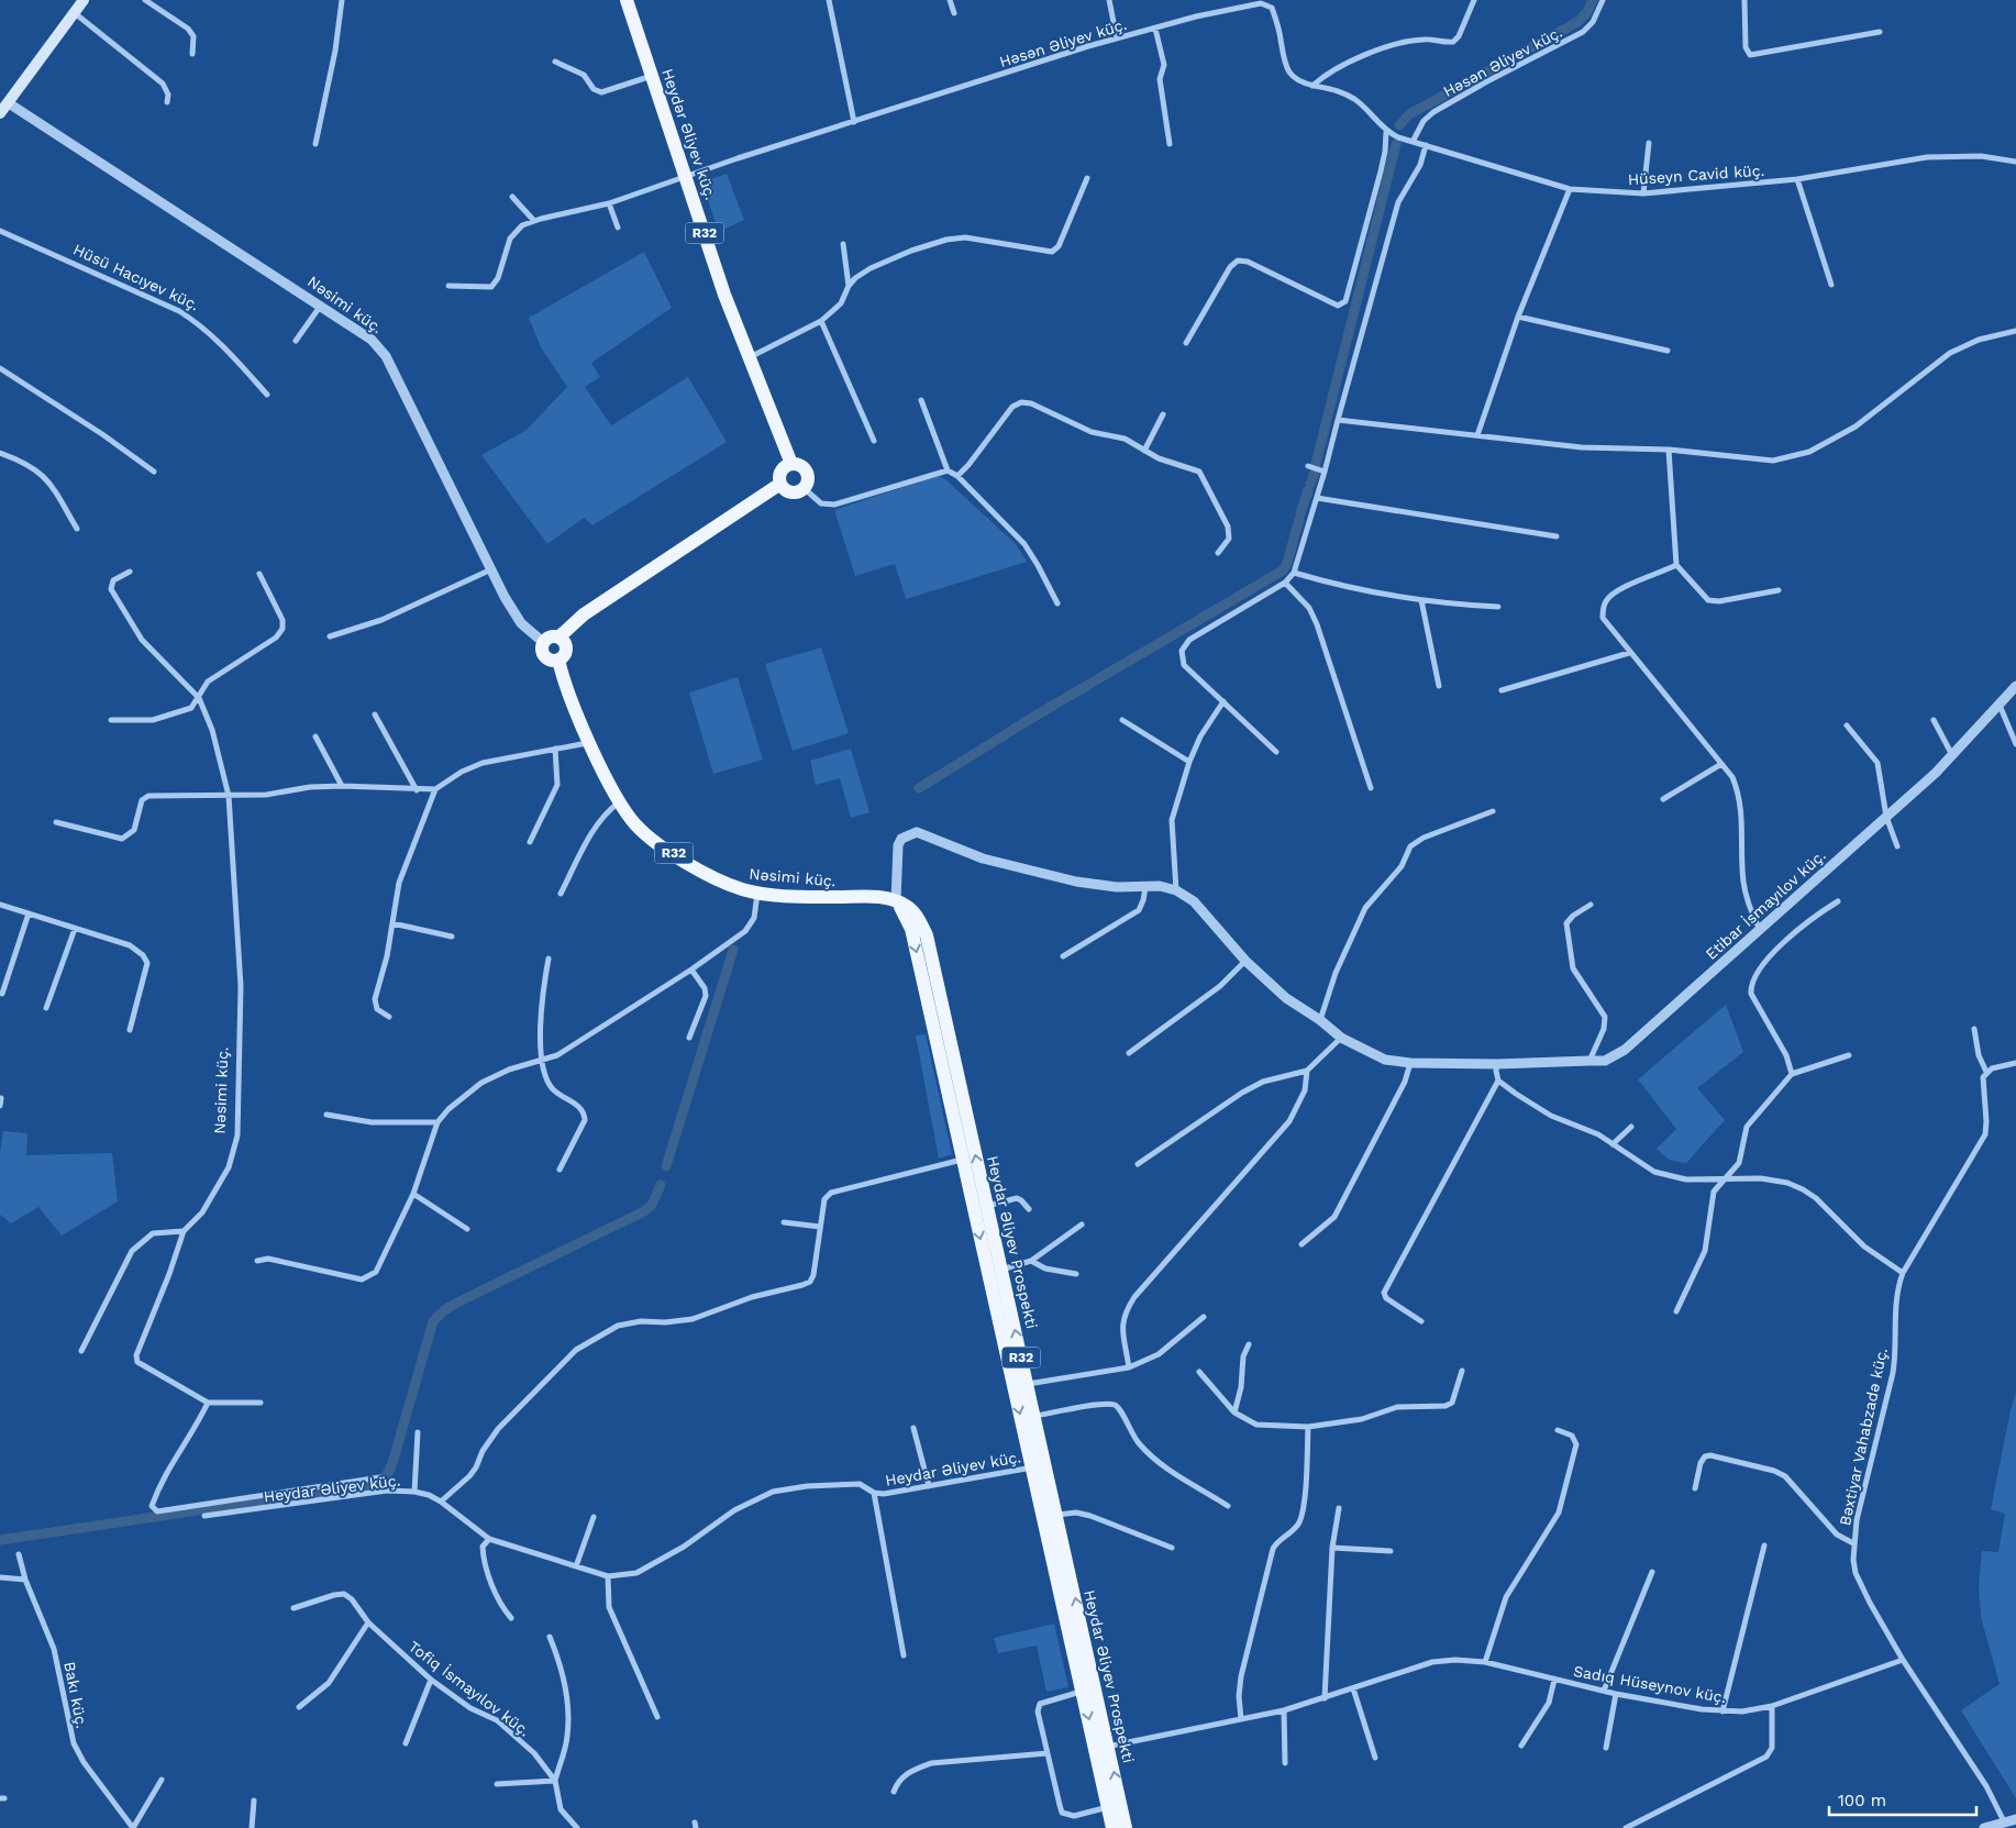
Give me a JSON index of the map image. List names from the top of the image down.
{
  "streets": {
    "main road": [
      "Heydər Əliyev küç.",
      "R32",
      "Nəsimi küç.",
      "Heydar Əliyev Prospekti"
    ],
    "street": [
      "Həsən Əliyev küç.",
      "Hüseyn Cavid küç.",
      "Hüsü Hacıyev küç.",
      "Etibar İsmayılov küç.",
      "Bəxtiyar Vahabzadə küç.",
      "Heydar Əliyev küç.",
      "Sadıq Hüseynov küç.",
      "Tofiq İsmayılov küç.",
      "Bakı küç."
    ]
  },
  "crossings": [
    ["Həsən Əliyev küç.", "Heydər Əliyev küç."],
    ["Həsən Əliyev küç.", "Hüseyn Cavid küç."],
    ["R32", "Nəsimi küç."],
    ["R32", "Heydar Əliyev Prospekti"],
    ["R32", "Heydar Əliyev küç."],
    ["R32", "Sadıq Hüseynov küç."],
    ["Nəsimi küç.", "Heydar Əliyev Prospekti"],
    ["Heydar Əliyev Prospekti", "Sadıq Hüseynov küç."],
    ["Bəxtiyar Vahabzadə küç.", "Sadıq Hüseynov küç."]
  ],
  "scale_bar": "100 m"
}
